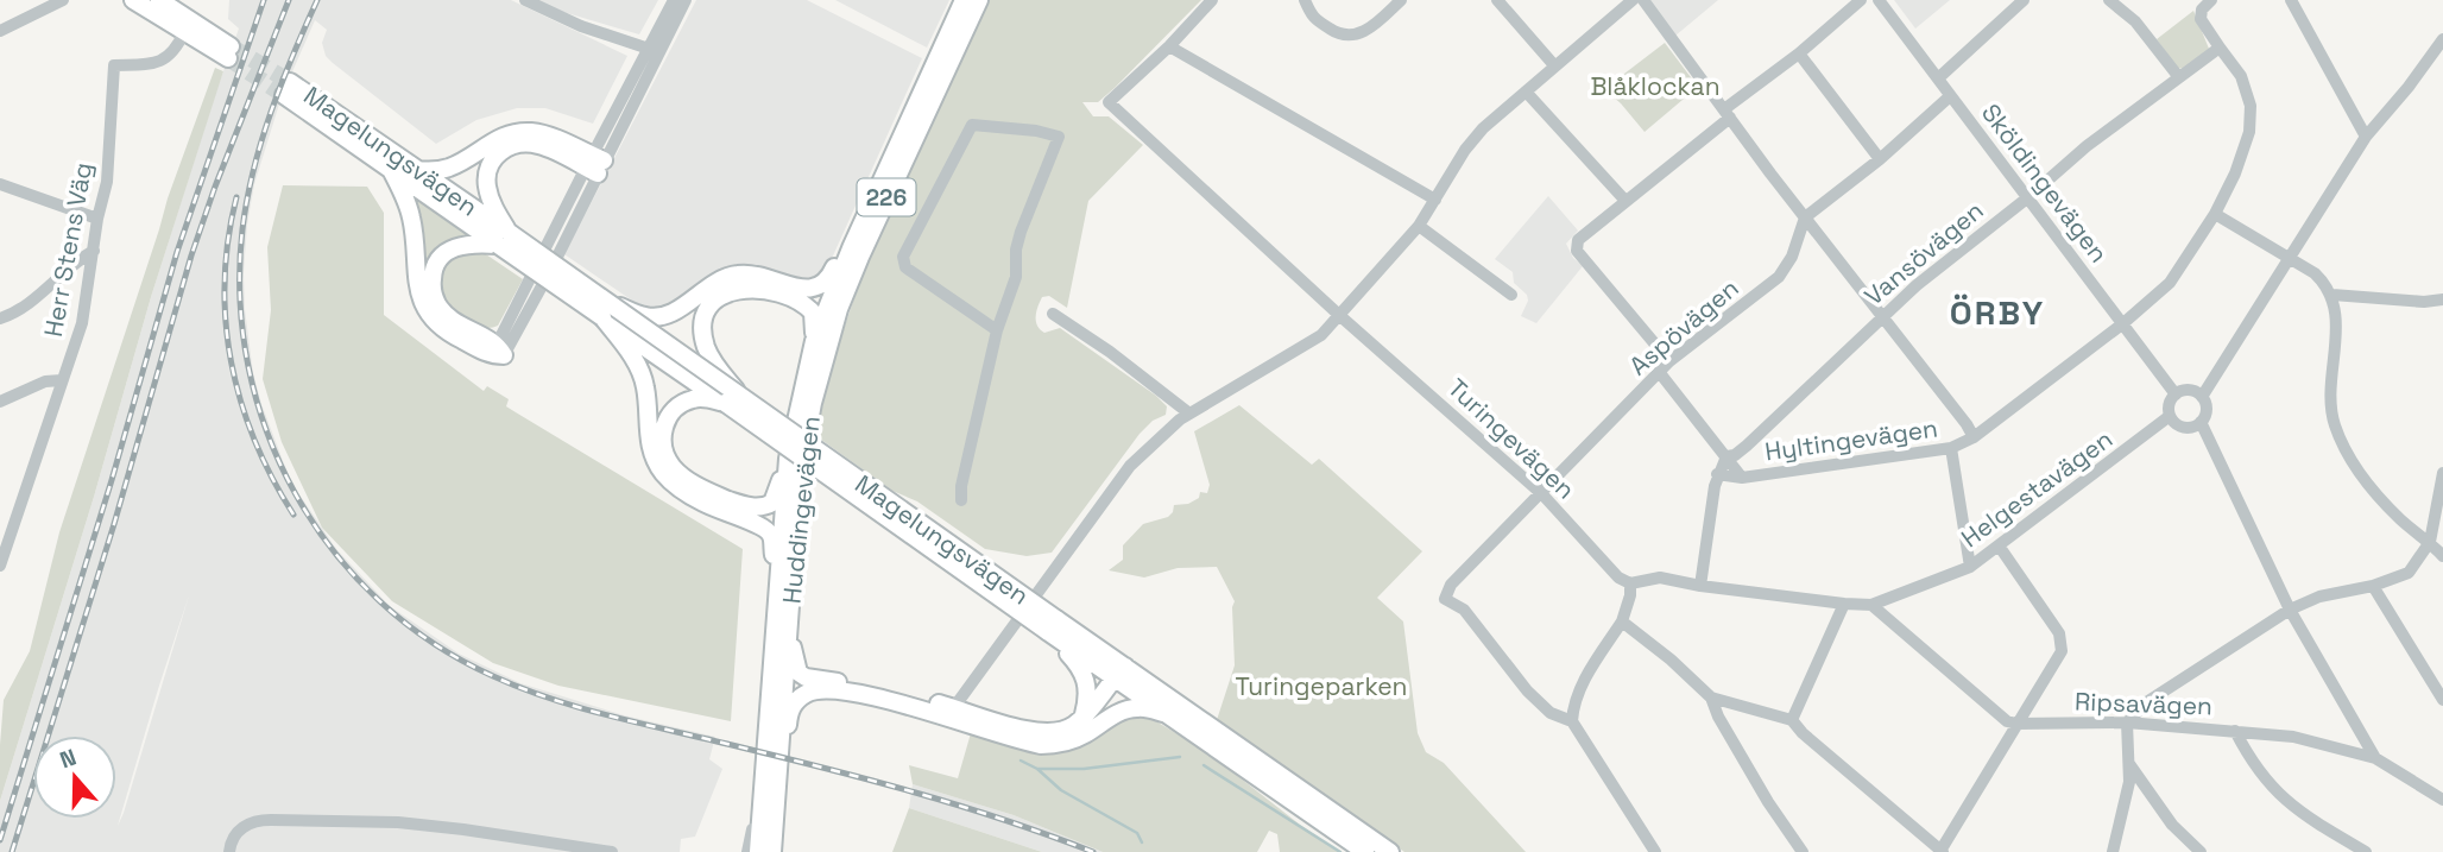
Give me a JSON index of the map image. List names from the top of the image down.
{
  "streets": {
    "main road": ["Magelungsvägen", "226", "Huddingevägen"],
    "street": [
      "Sköldingevägen",
      "Herr Stens Väg",
      "Vansövägen",
      "Aspövägen",
      "Turingevägen",
      "Hyltingevägen",
      "Helgestavägen",
      "Ripsavägen"
    ]
  },
  "crossings": [
    ["Sköldingevägen", "Vansövägen"],
    ["Sköldingevägen", "Hyltingevägen"],
    ["Sköldingevägen", "Helgestavägen"],
    ["Vansövägen", "Hyltingevägen"],
    ["Vansövägen", "Helgestavägen"],
    ["Aspövägen", "Turingevägen"],
    ["Turingevägen", "Helgestavägen"]
  ],
  "districts": ["ÖRBY"],
  "parks": ["Blåklockan", "Turingeparken"],
  "north": "top"
}
